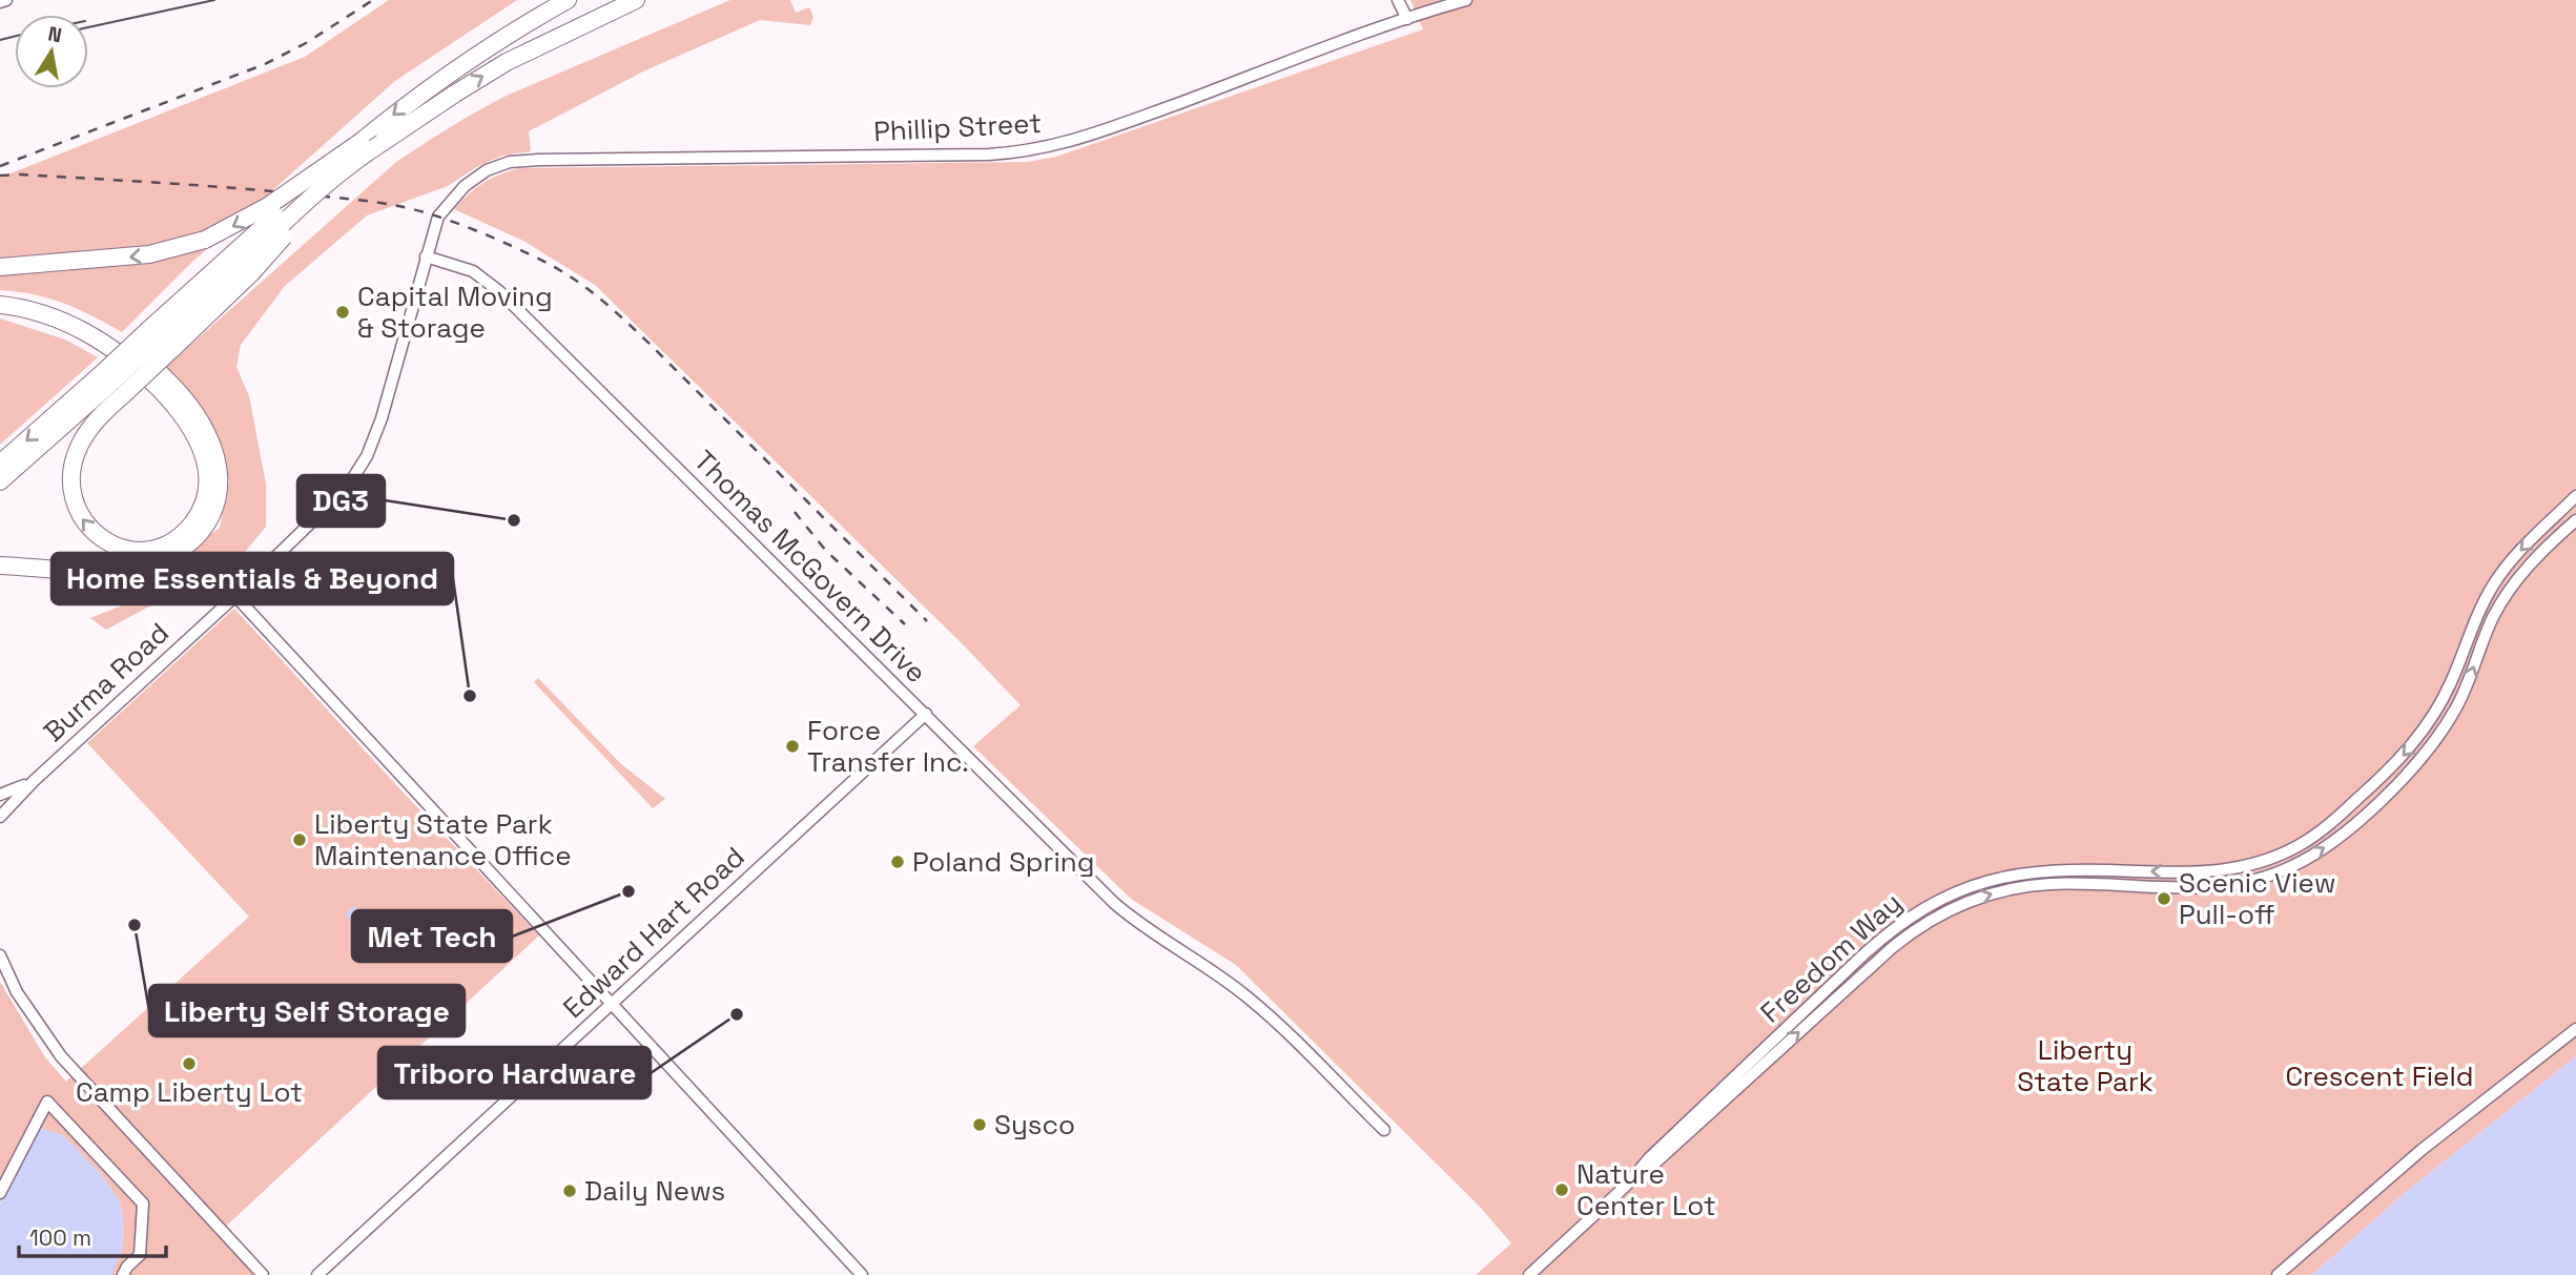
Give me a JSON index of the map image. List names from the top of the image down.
{
  "streets": {
    "street": [
      "Phillip Street",
      "Thomas McGovern Drive",
      "Burma Road",
      "Edward Hart Road",
      "Freedom Way"
    ]
  },
  "crossings": [
    ["Phillip Street", "Burma Road"],
    ["Thomas McGovern Drive", "Burma Road"],
    ["Thomas McGovern Drive", "Edward Hart Road"]
  ],
  "parks": ["Liberty State Park", "Crescent Field"],
  "places": [
    "Capital Moving & Storage",
    "DG3",
    "Home Essentials & Beyond",
    "Force Transfer Inc.",
    "Liberty State Park Maintenance Office",
    "Poland Spring",
    "Met Tech",
    "Scenic View Pull-off",
    "Liberty Self Storage",
    "Triboro Hardware",
    "Camp Liberty Lot",
    "Sysco",
    "Nature Center Lot",
    "Daily News"
  ],
  "scale_bar": "100 m",
  "north": "top"
}
